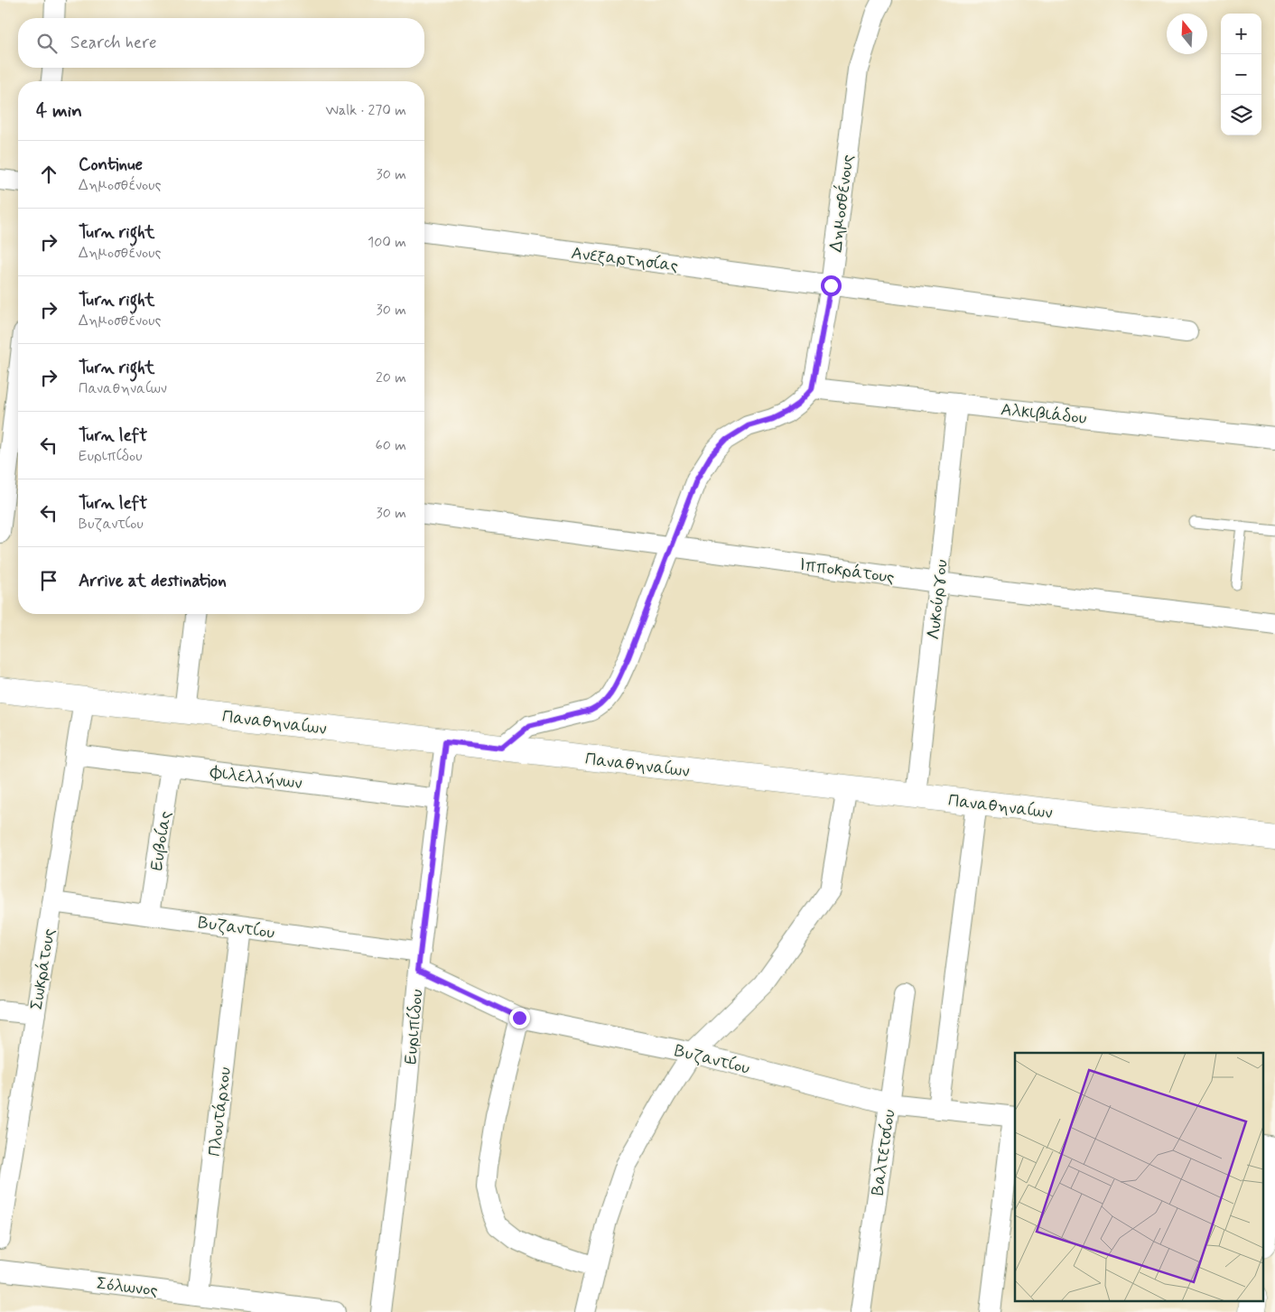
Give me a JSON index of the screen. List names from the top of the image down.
{
  "streets": {
    "street": [
      "Δημοσθένους",
      "Ανεξαρτησίας",
      "Αλκιβιάδου",
      "Ιπποκράτους",
      "Λυκούργου",
      "Παναθηναίων",
      "Φιλελλήνων",
      "Ευβοίας",
      "Βυζαντίου",
      "Σωκράτους",
      "Ευριπίδου",
      "Πλουτάρχου",
      "Βαλτετσίου",
      "Σόλωνος"
    ]
  },
  "crossings": [
    ["Δημοσθένους", "Ανεξαρτησίας"],
    ["Δημοσθένους", "Αλκιβιάδου"],
    ["Αλκιβιάδου", "Λυκούργου"],
    ["Ιπποκράτους", "Λυκούργου"],
    ["Λυκούργου", "Παναθηναίων"],
    ["Παναθηναίων", "Σωκράτους"],
    ["Παναθηναίων", "Ευριπίδου"],
    ["Φιλελλήνων", "Ευβοίας"],
    ["Φιλελλήνων", "Σωκράτους"],
    ["Φιλελλήνων", "Ευριπίδου"],
    ["Ευβοίας", "Βυζαντίου"],
    ["Βυζαντίου", "Σωκράτους"],
    ["Βυζαντίου", "Ευριπίδου"],
    ["Βυζαντίου", "Πλουτάρχου"],
    ["Βυζαντίου", "Βαλτετσίου"],
    ["Πλουτάρχου", "Σόλωνος"]
  ],
  "north": "top",
  "page": {
    "map_buttons": ["+", "−"],
    "search": "Search here",
    "heading": ["4 min", "Walk · 270 m"],
    "list": [
      ["Continue", "Δημοσθένους", "30 m"],
      ["Turn right", "Δημοσθένους", "100 m"],
      ["Turn right", "Δημοσθένους", "30 m"],
      ["Turn right", "Παναθηναίων", "20 m"],
      ["Turn left", "Ευριπίδου", "60 m"],
      ["Turn left", "Βυζαντίου", "30 m"],
      "Arrive at destination"
    ]
  }
}
